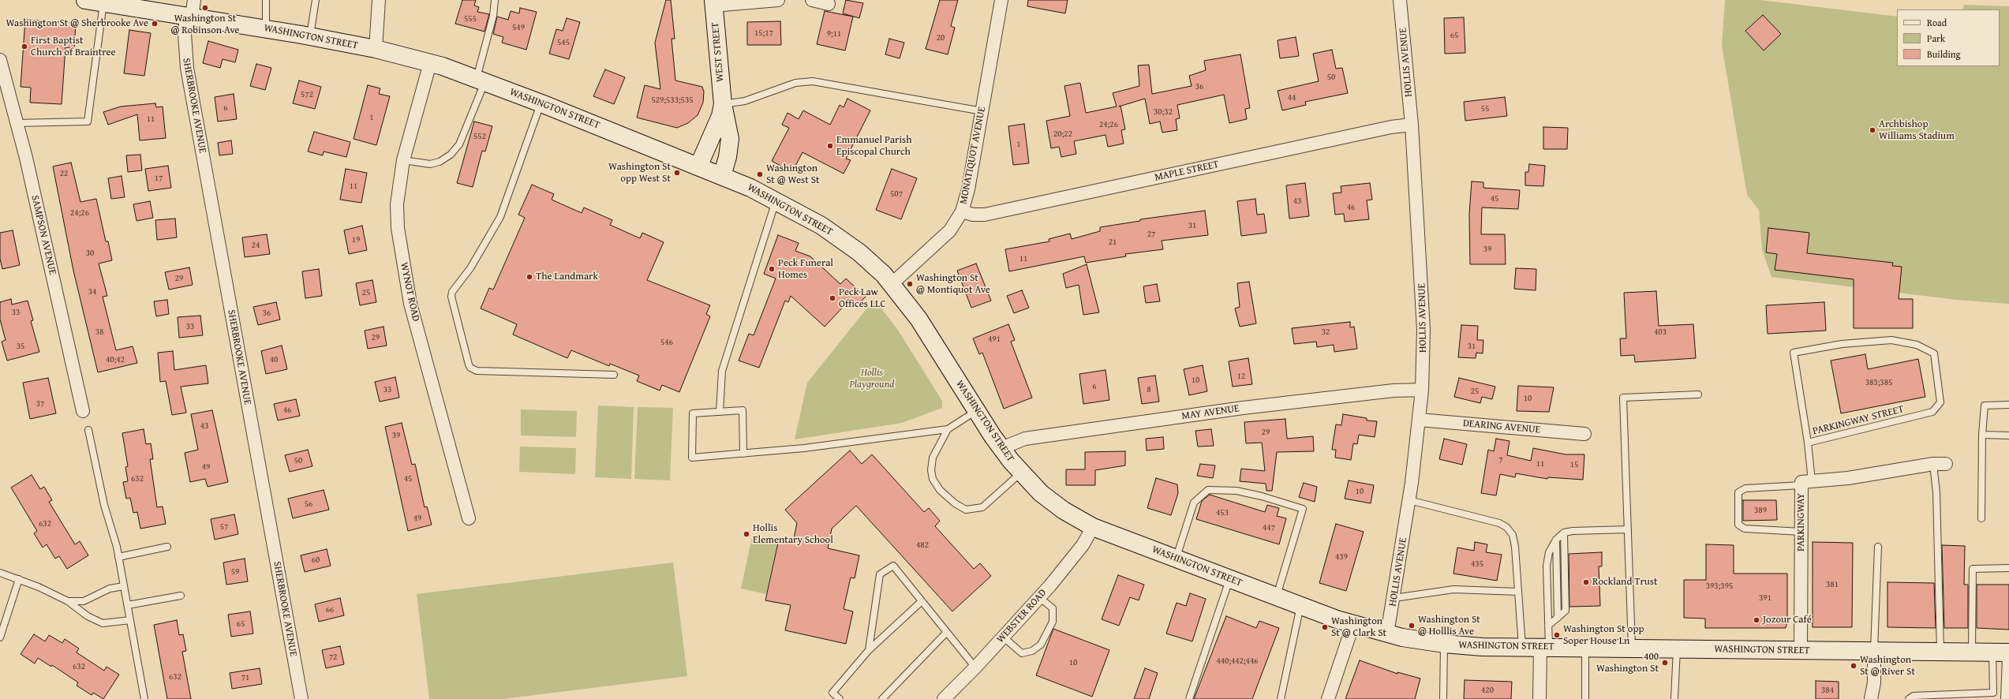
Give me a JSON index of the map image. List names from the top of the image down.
{
  "streets": {
    "main road": ["WASHINGTON STREET", "WEST STREET"],
    "street": [
      "HOLLIS AVENUE",
      "SHERBROOKE AVENUE",
      "MONATIQUOT AVENUE",
      "MAPLE STREET",
      "SAMPSON AVENUE",
      "WYNOT ROAD",
      "MAY AVENUE",
      "DEARING AVENUE",
      "PARKINGWAY",
      "WEBSTER ROAD"
    ],
    "lane": ["PARKINGWAY STREET"]
  },
  "crossings": [
    ["WASHINGTON STREET", "WEST STREET"],
    ["WASHINGTON STREET", "HOLLIS AVENUE"],
    ["WASHINGTON STREET", "SHERBROOKE AVENUE"],
    ["WASHINGTON STREET", "MONATIQUOT AVENUE"],
    ["WASHINGTON STREET", "WYNOT ROAD"],
    ["WASHINGTON STREET", "MAY AVENUE"],
    ["WASHINGTON STREET", "PARKINGWAY"],
    ["WASHINGTON STREET", "WEBSTER ROAD"],
    ["HOLLIS AVENUE", "MAPLE STREET"],
    ["HOLLIS AVENUE", "MAY AVENUE"],
    ["HOLLIS AVENUE", "DEARING AVENUE"],
    ["MONATIQUOT AVENUE", "MAPLE STREET"],
    ["PARKINGWAY STREET", "PARKINGWAY"]
  ],
  "parks": ["Hollis Playground"],
  "places": [
    "Washington St @ Robinson Ave",
    "Washington St @ Sherbrooke Ave",
    "First Baptist Church of Braintree",
    "Archbishop Williams Stadium",
    "Emmanuel Parish Episcopal Church",
    "Washington St opp West St",
    "Washington St @ West St",
    "Peck Funeral Homes",
    "The Landmark",
    "Washington St @ Montiquot Ave",
    "Peck Law Offices LLC",
    "Hollis Elementary School",
    "Rockland Trust",
    "Jozour Café",
    "Washington St @ Holllis Ave",
    "Washington St @ Clark St",
    "Washington St opp Soper House Ln",
    "400 Washington St",
    "Washington St @ River St"
  ],
  "house_numbers": [
    "555",
    "549",
    "15;17",
    "9;11",
    "65",
    "20",
    "545",
    "50",
    "36",
    "572",
    "44",
    "529;533;535",
    "6",
    "55",
    "30;32",
    "1",
    "11",
    "24;26",
    "20;22",
    "552",
    "1",
    "22",
    "17",
    "11",
    "507",
    "45",
    "43",
    "46",
    "24;26",
    "31",
    "27",
    "19",
    "21",
    "24",
    "39",
    "30",
    "11",
    "29",
    "34",
    "25",
    "33",
    "36",
    "33",
    "38",
    "32",
    "403",
    "29",
    "491",
    "546",
    "35",
    "31",
    "40;42",
    "40",
    "12",
    "10",
    "383;385",
    "6",
    "33",
    "8",
    "25",
    "10",
    "37",
    "46",
    "43",
    "29",
    "39",
    "7",
    "50",
    "11",
    "15",
    "49",
    "632",
    "45",
    "10",
    "56",
    "389",
    "453",
    "49",
    "632",
    "57",
    "447",
    "482",
    "439",
    "60",
    "435",
    "59",
    "381",
    "393;395",
    "391",
    "66",
    "65",
    "72",
    "440;442;446",
    "10",
    "632",
    "632",
    "71",
    "420",
    "384"
  ],
  "legend": ["Road", "Park", "Building"]
}
